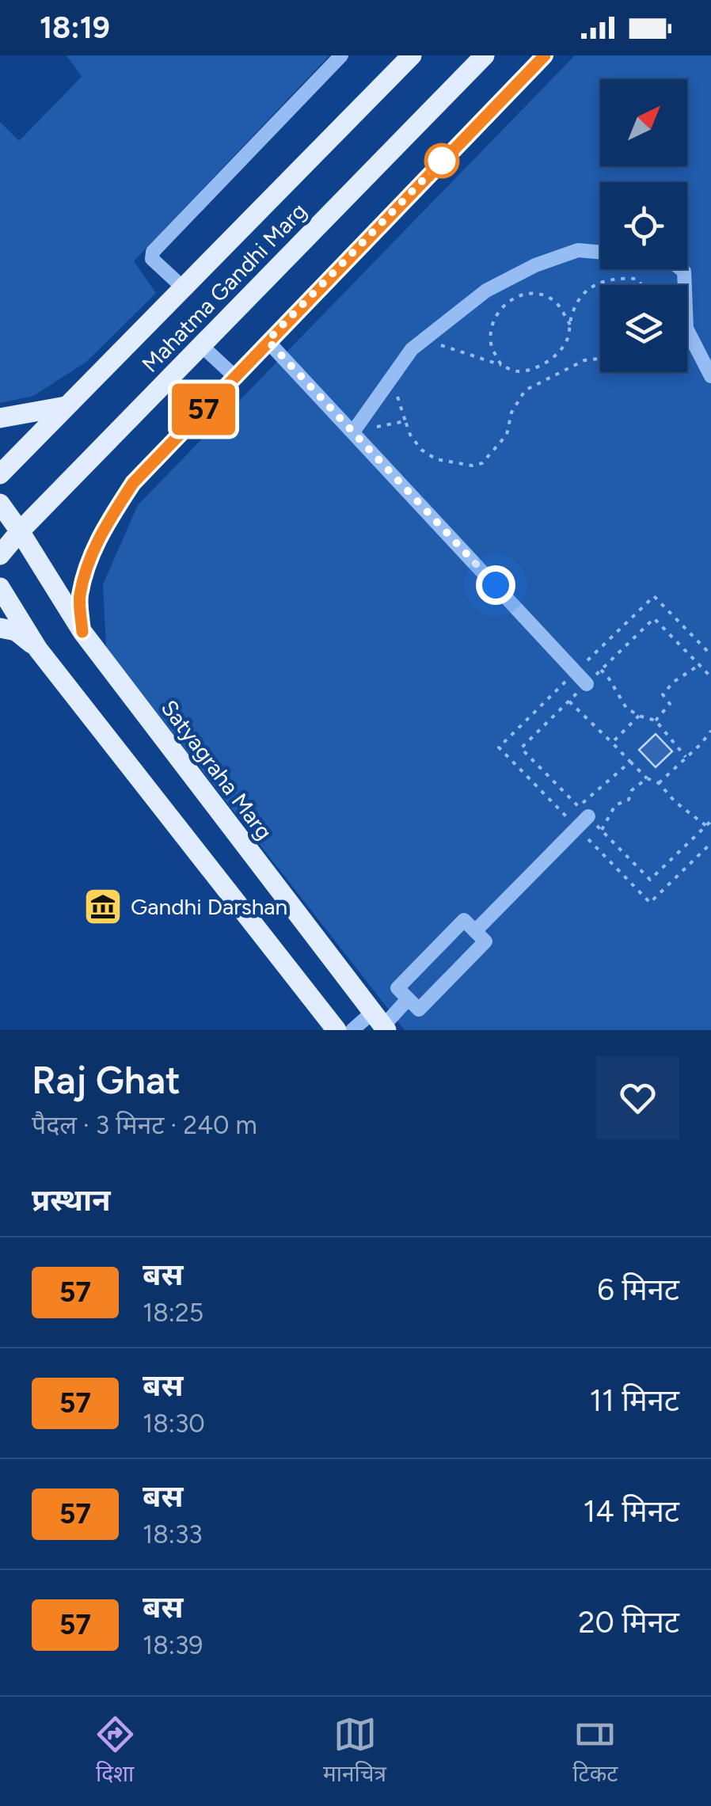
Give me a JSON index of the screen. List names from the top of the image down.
{
  "streets": {
    "main road": ["Mahatma Gandhi Marg", "Satyagraha Marg"]
  },
  "crossings": [
    ["Mahatma Gandhi Marg", "Satyagraha Marg"]
  ],
  "places": {
    "museum": ["Gandhi Darshan"]
  },
  "lines": ["bus line 57"],
  "north": "top right",
  "page": {
    "status": "18:19",
    "on_map": "57",
    "heading": [
      ["Raj Ghat", "पैदल · 3 मिनट · 240 m"],
      "प्रस्थान"
    ],
    "list": [
      {
        "mark": "57",
        "name": "बस",
        "note": "18:25",
        "value": "6 मिनट"
      },
      {
        "mark": "57",
        "name": "बस",
        "note": "18:30",
        "value": "11 मिनट"
      },
      {
        "mark": "57",
        "name": "बस",
        "note": "18:33",
        "value": "14 मिनट"
      },
      {
        "mark": "57",
        "name": "बस",
        "note": "18:39",
        "value": "20 मिनट"
      }
    ],
    "tabs": ["दिशा", "मानचित्र", "टिकट"]
  }
}
